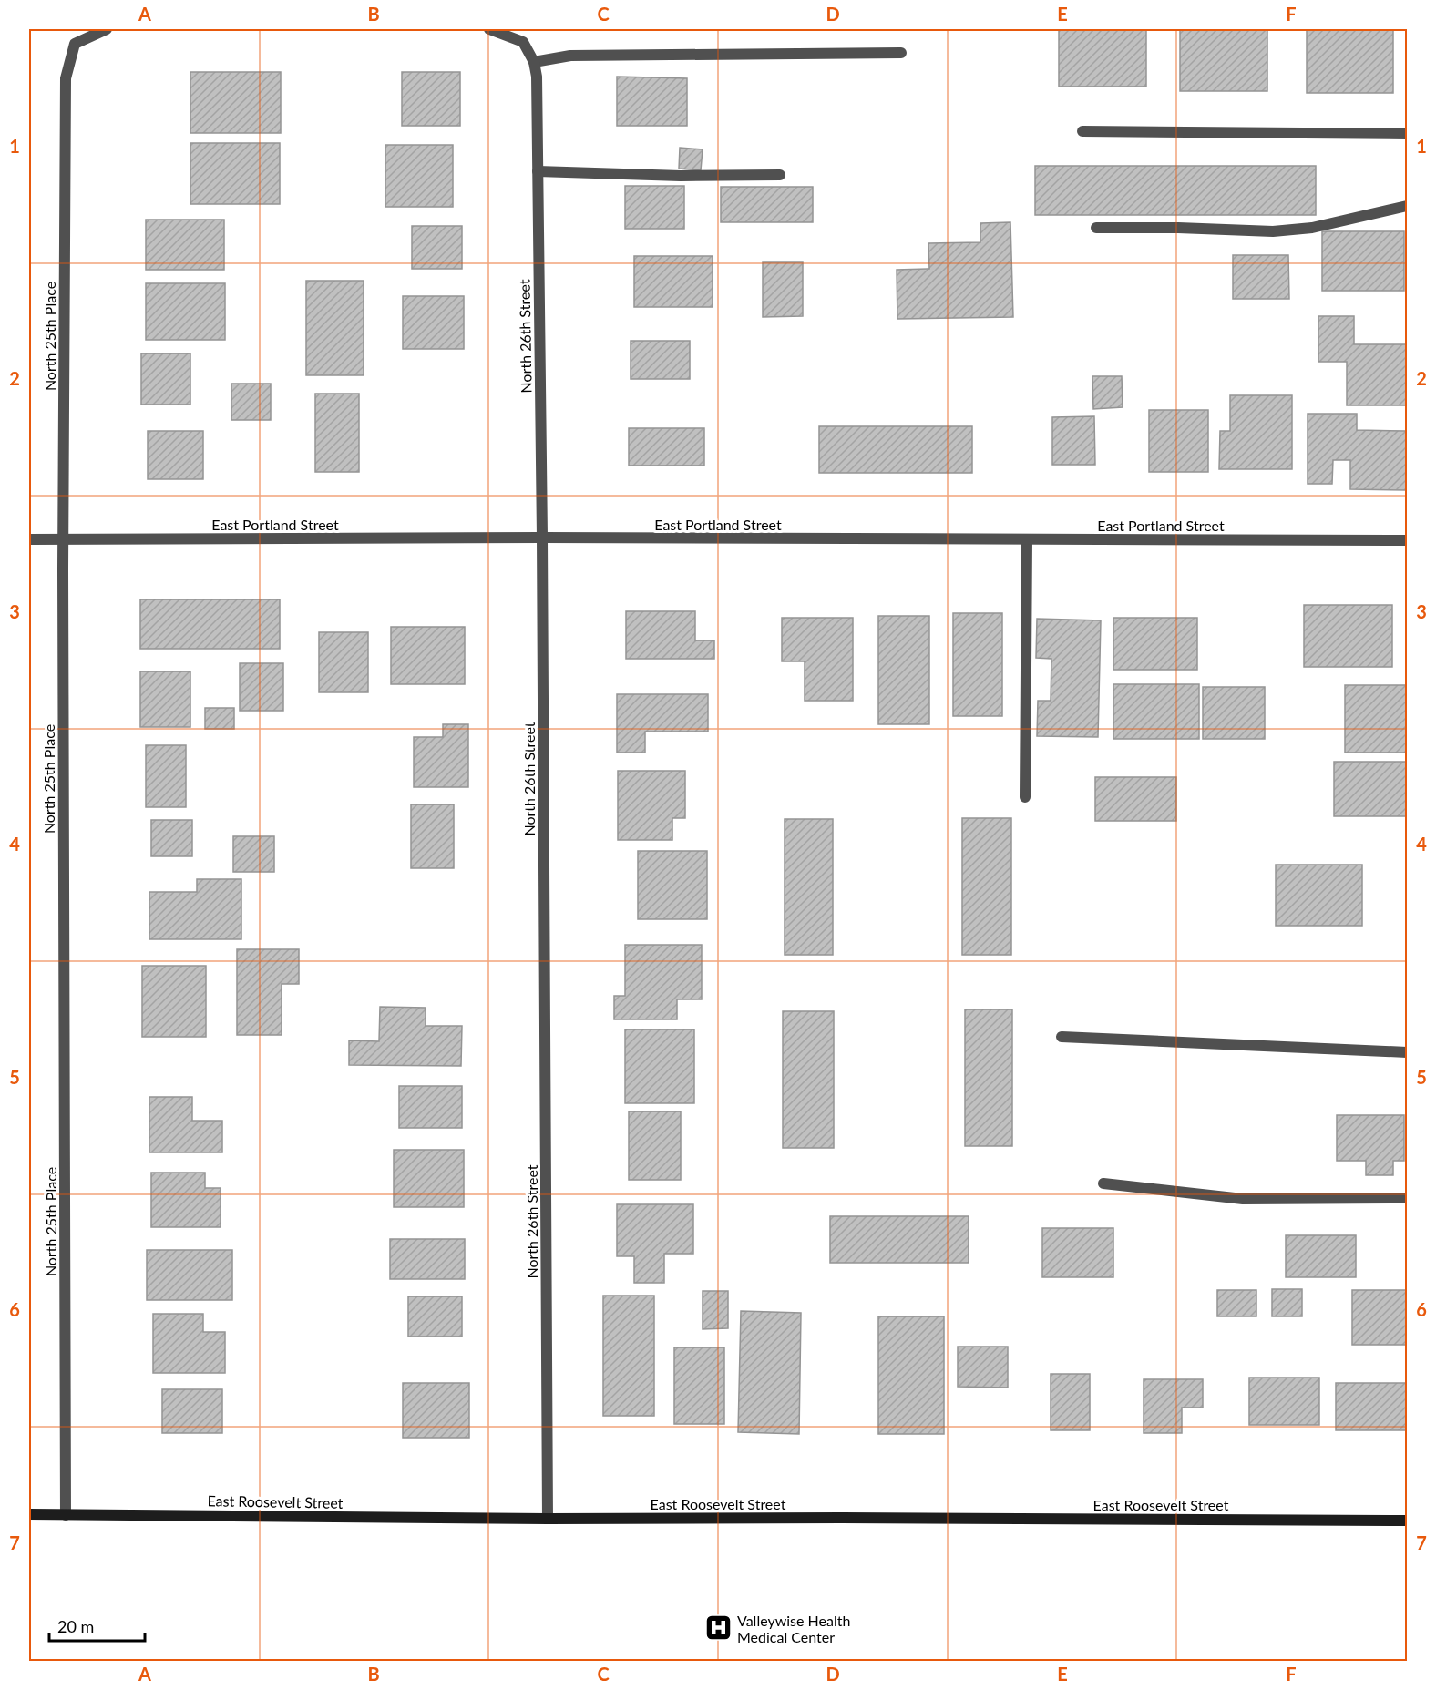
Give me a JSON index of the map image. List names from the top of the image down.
{
  "streets": {
    "street": [
      "North 25th Place",
      "North 26th Street",
      "East Portland Street",
      "East Roosevelt Street"
    ]
  },
  "crossings": [
    ["North 25th Place", "East Portland Street"],
    ["North 25th Place", "East Roosevelt Street"],
    ["North 26th Street", "East Portland Street"],
    ["North 26th Street", "East Roosevelt Street"]
  ],
  "places": {
    "hospital": ["Valleywise Health Medical Center"]
  },
  "scale_bar": "20 m",
  "grid": {
    "columns": [
      "A",
      "B",
      "C",
      "D",
      "E",
      "F"
    ],
    "rows": [
      "1",
      "2",
      "3",
      "4",
      "5",
      "6",
      "7"
    ]
  }
}
